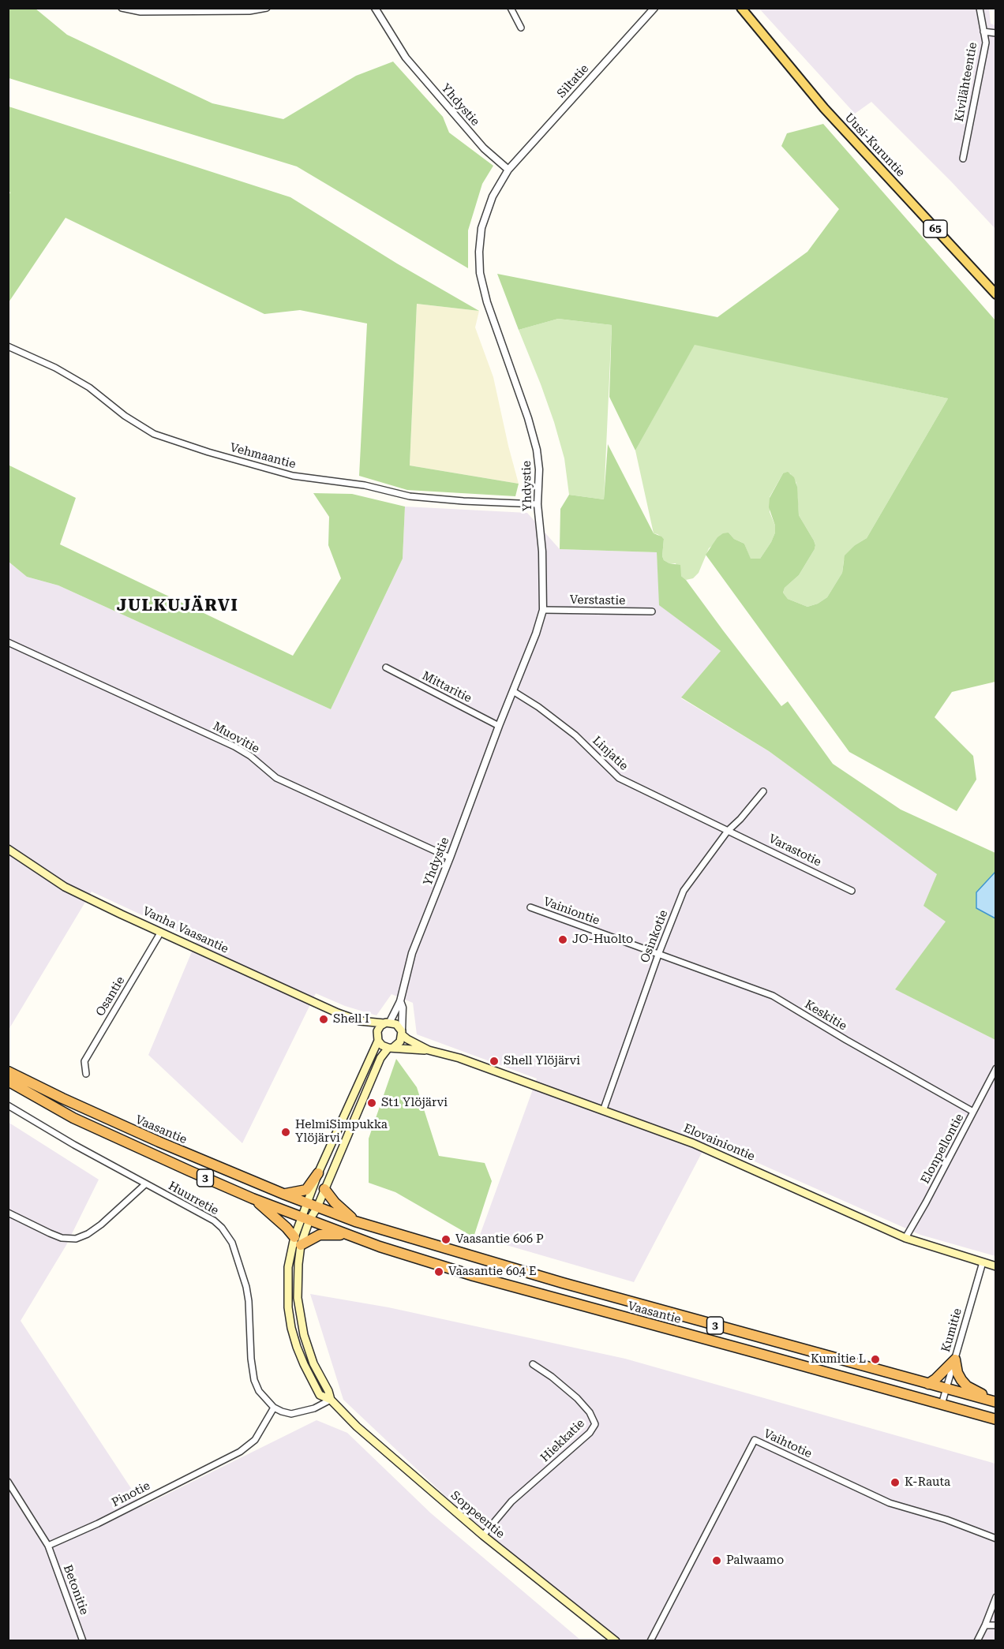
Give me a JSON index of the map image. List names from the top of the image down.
{
  "streets": {
    "highway": ["Vaasantie", "3"],
    "main road": [
      "Uusi-Kuruntie",
      "65",
      "Vanha Vaasantie",
      "Elovainiontie",
      "Soppeentie"
    ],
    "street": [
      "Siltatie",
      "Kivilähteentie",
      "Yhdystie",
      "Vehmaantie",
      "Verstastie",
      "Mittaritie",
      "Muovitie",
      "Linjatie",
      "Varastotie",
      "Vainiontie",
      "Osinkotie",
      "Osantie",
      "Keskitie",
      "Elonpellontie",
      "Huurretie",
      "Kumitie",
      "Hiekkatie",
      "Vaihtotie",
      "Pinotie",
      "Betonitie"
    ]
  },
  "crossings": [
    ["Siltatie", "Yhdystie"],
    ["Yhdystie", "Vehmaantie"],
    ["Yhdystie", "Verstastie"],
    ["Yhdystie", "Mittaritie"],
    ["Yhdystie", "Muovitie"],
    ["Yhdystie", "Linjatie"],
    ["Yhdystie", "Vanha Vaasantie"],
    ["Yhdystie", "Elovainiontie"],
    ["Linjatie", "Varastotie"],
    ["Linjatie", "Osinkotie"],
    ["Varastotie", "Osinkotie"],
    ["Vainiontie", "Osinkotie"],
    ["Vainiontie", "Keskitie"],
    ["Vanha Vaasantie", "Osantie"],
    ["Vanha Vaasantie", "Elovainiontie"],
    ["Osinkotie", "Keskitie"],
    ["Osinkotie", "Elovainiontie"],
    ["Keskitie", "Elonpellontie"],
    ["Vaasantie", "3"],
    ["Vaasantie", "Kumitie"],
    ["Vaasantie", "Soppeentie"],
    ["Elovainiontie", "Elonpellontie"],
    ["Elovainiontie", "Kumitie"],
    ["3", "Soppeentie"],
    ["Huurretie", "Pinotie"],
    ["Hiekkatie", "Soppeentie"],
    ["Pinotie", "Betonitie"]
  ],
  "districts": ["JULKUJÄRVI"],
  "places": [
    "JO-Huolto",
    "Shell I",
    "Shell Ylöjärvi",
    "St1 Ylöjärvi",
    "HelmiSimpukka Ylöjärvi",
    "Vaasantie 606 P",
    "Vaasantie 604 E",
    "Kumitie L",
    "K-Rauta",
    "Palwaamo"
  ]
}
